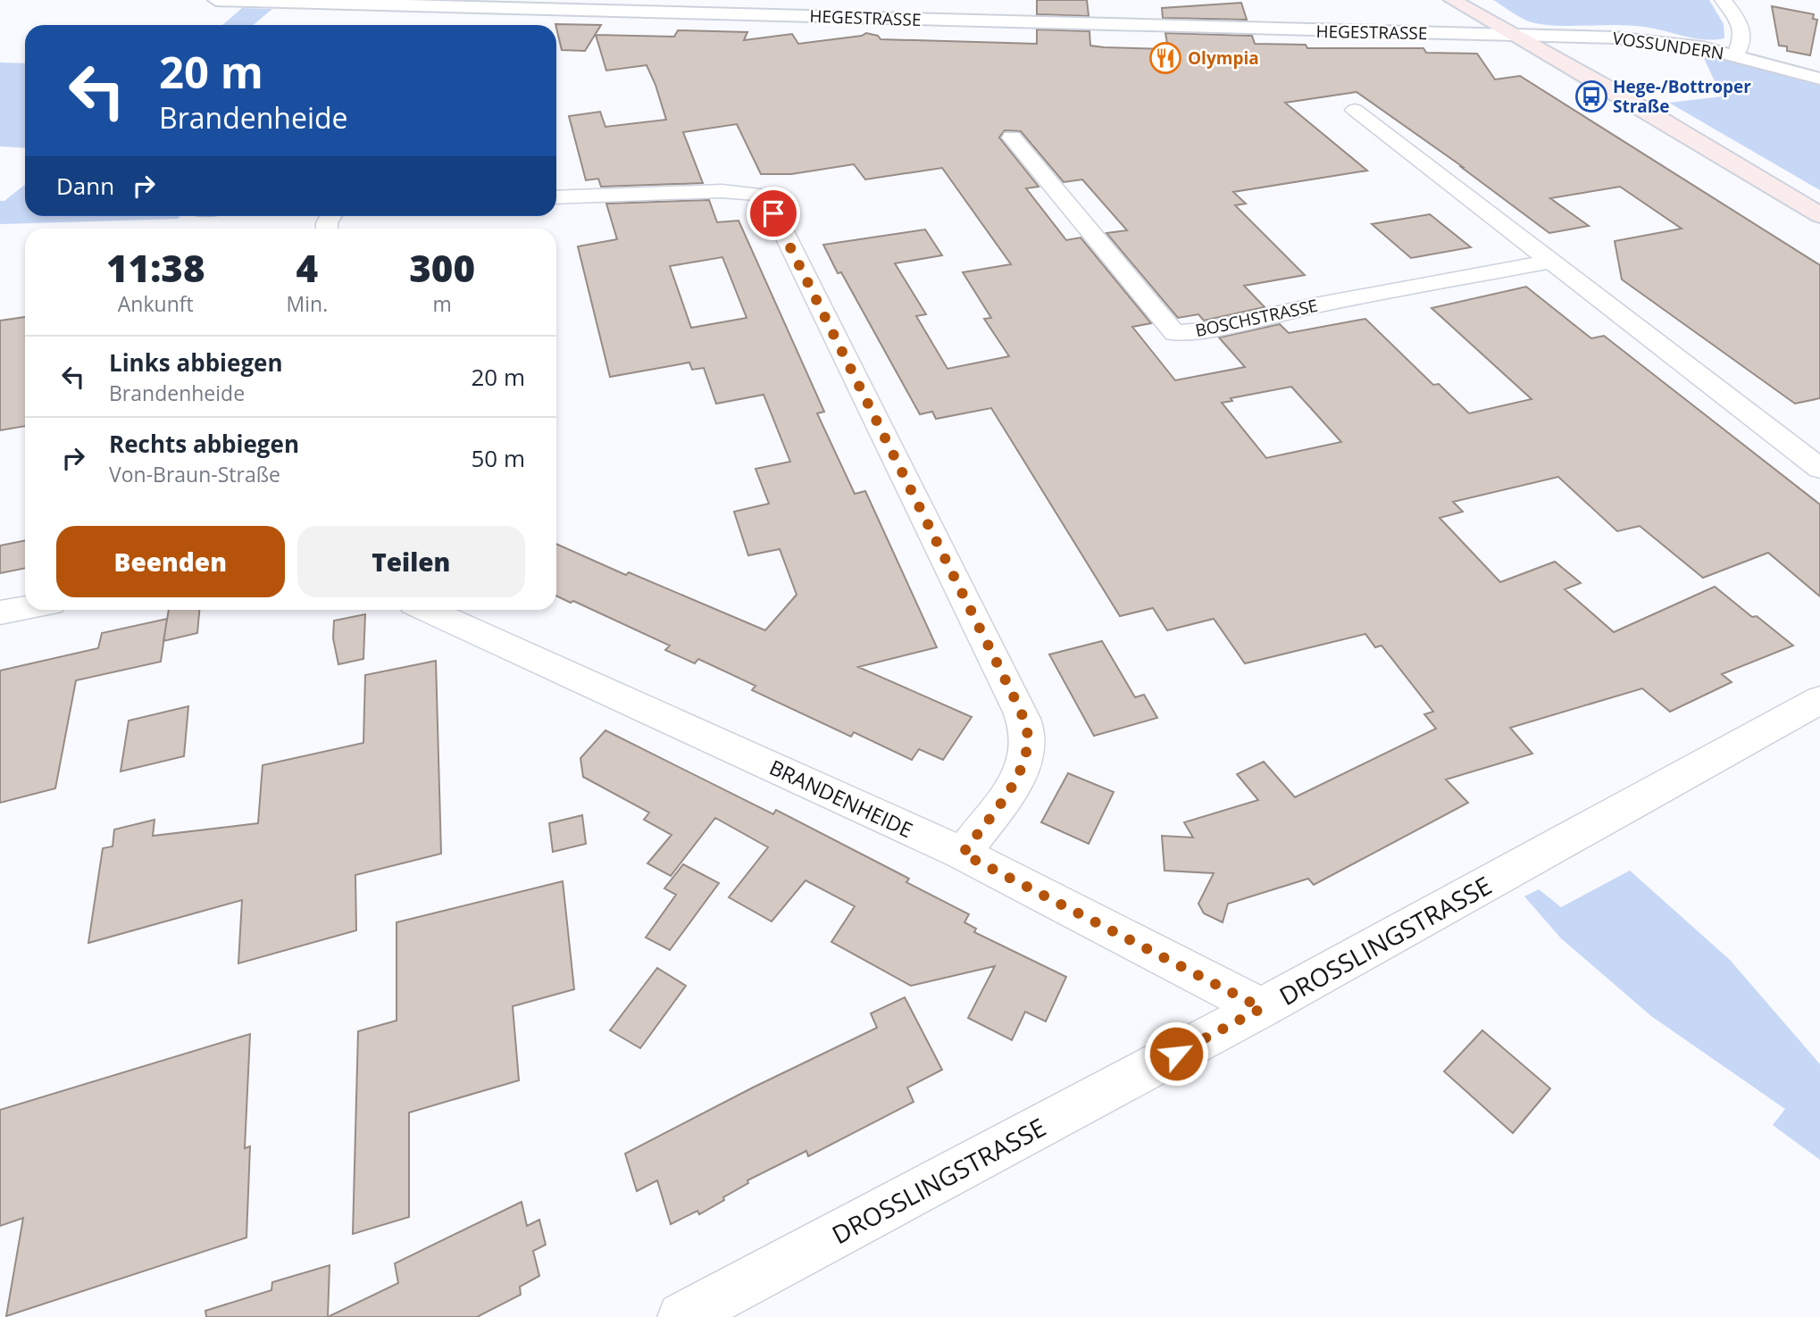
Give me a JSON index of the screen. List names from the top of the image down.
{
  "streets": {
    "street": [
      "HEGESTRASSE",
      "VOSSUNDERN",
      "BOSCHSTRASSE",
      "BRANDENHEIDE",
      "DROSSLINGSTRASSE"
    ]
  },
  "crossings": [
    ["HEGESTRASSE", "VOSSUNDERN"],
    ["BRANDENHEIDE", "DROSSLINGSTRASSE"]
  ],
  "places": {
    "restaurant": ["Olympia"],
    "bus stop": ["Hege-/Bottroper Straße"]
  },
  "page": {
    "turn": ["20 m", "Brandenheide"],
    "then": "Dann",
    "eta": [
      "11:38",
      "Ankunft",
      "4",
      "Min.",
      "300",
      "m"
    ],
    "list": [
      {
        "name": "Links abbiegen",
        "note": "Brandenheide",
        "value": "20 m"
      },
      {
        "name": "Rechts abbiegen",
        "note": "Von-Braun-Straße",
        "value": "50 m"
      }
    ],
    "buttons": ["Beenden", "Teilen"]
  }
}
